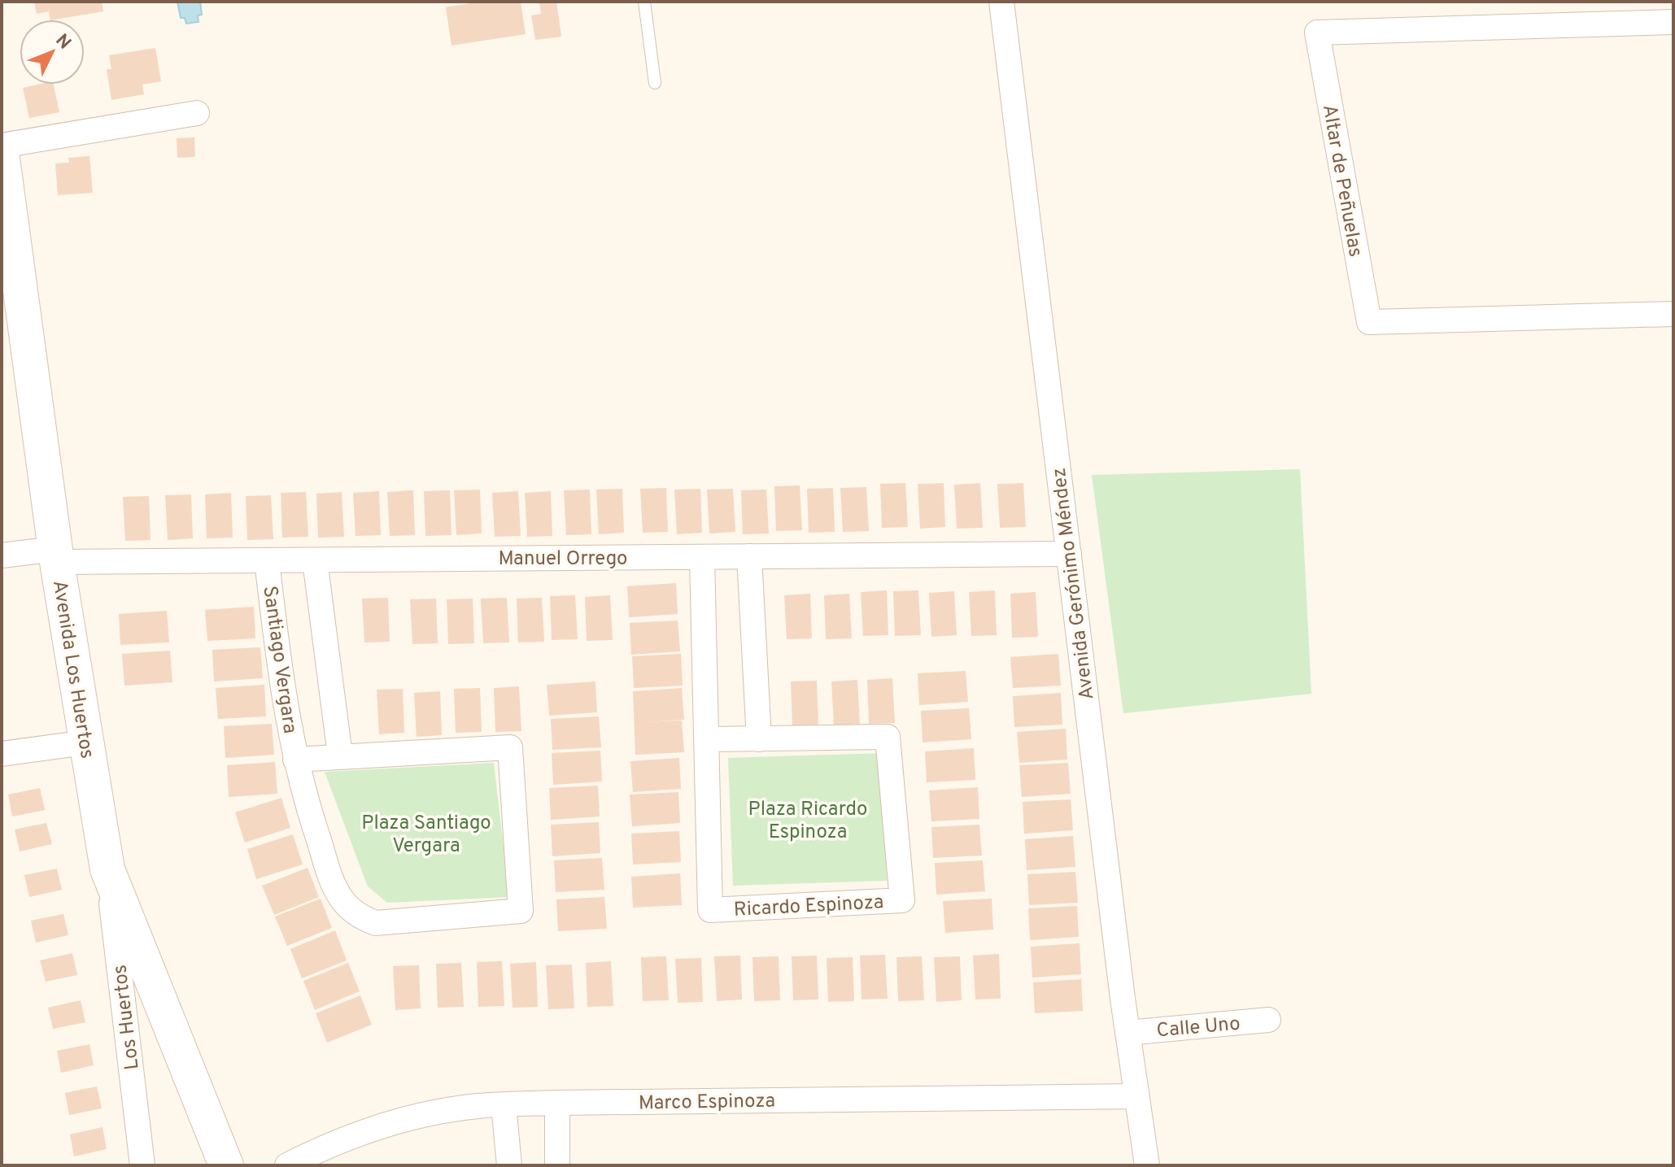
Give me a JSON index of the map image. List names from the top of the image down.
{
  "streets": {
    "street": [
      "Altar de Peñuelas",
      "Manuel Orrego",
      "Avenida Gerónimo Méndez",
      "Santiago Vergara",
      "Avenida Los Huertos",
      "Ricardo Espinoza",
      "Los Huertos",
      "Calle Uno",
      "Marco Espinoza"
    ]
  },
  "crossings": [
    ["Manuel Orrego", "Avenida Gerónimo Méndez"],
    ["Manuel Orrego", "Santiago Vergara"],
    ["Manuel Orrego", "Avenida Los Huertos"],
    ["Manuel Orrego", "Ricardo Espinoza"],
    ["Avenida Gerónimo Méndez", "Calle Uno"],
    ["Avenida Gerónimo Méndez", "Marco Espinoza"],
    ["Avenida Los Huertos", "Los Huertos"]
  ],
  "parks": ["Plaza Ricardo Espinoza", "Plaza Santiago Vergara"],
  "north": "top right"
}
